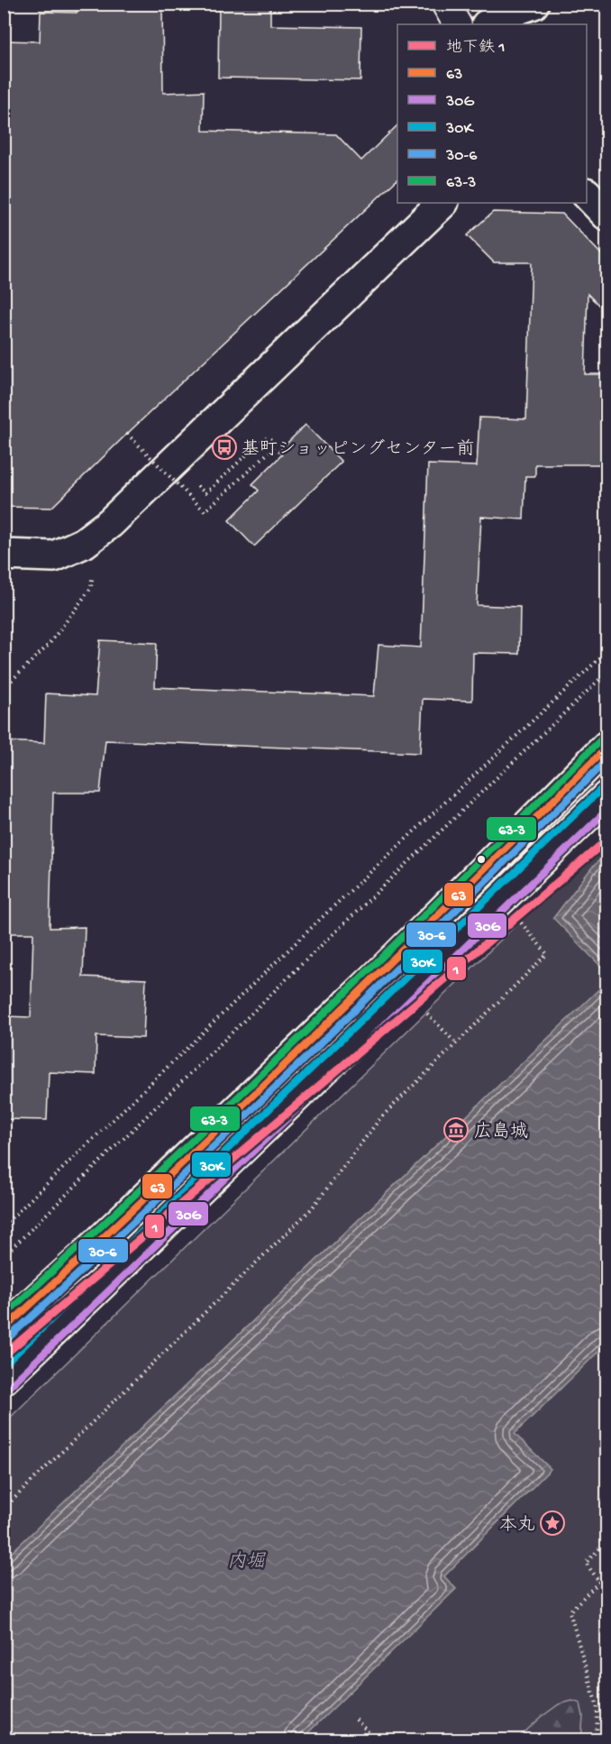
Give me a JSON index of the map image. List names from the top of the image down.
{
  "water": ["内堀"],
  "places": {
    "bus stop": ["基町ショッピングセンター前"],
    "museum": ["広島城"],
    "place": ["本丸"]
  },
  "lines": [
    "transit line 63-3",
    "transit line 63",
    "transit line 30-6",
    "transit line 30K",
    "transit line 30G",
    "metro line 1"
  ],
  "legend": [
    "地下鉄 1",
    "63",
    "30G",
    "30K",
    "30-6",
    "63-3"
  ]
}
